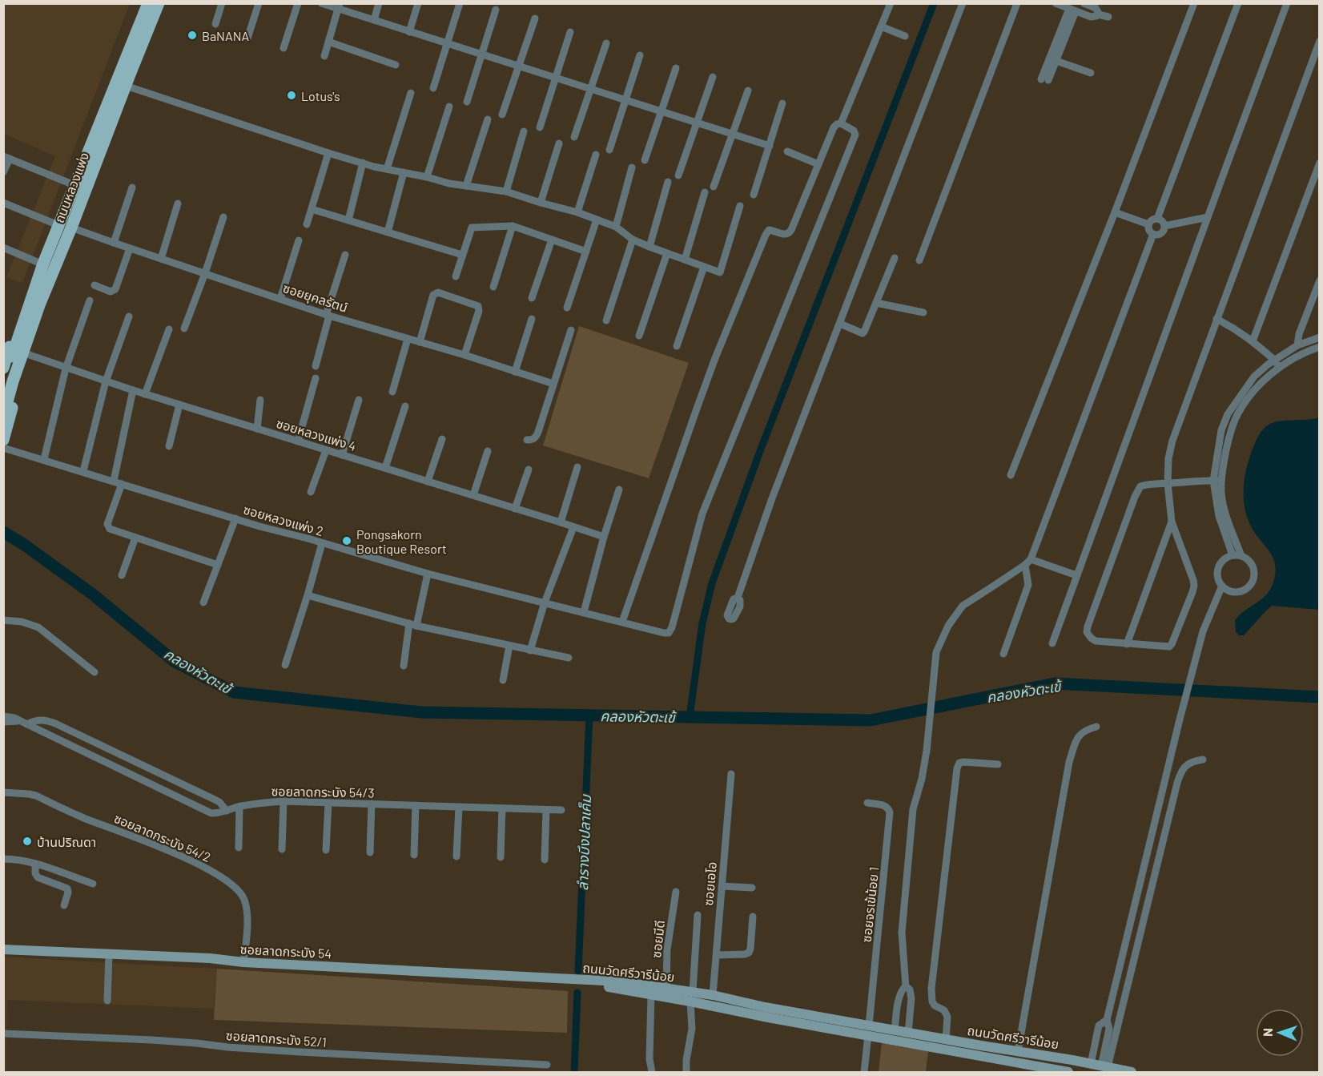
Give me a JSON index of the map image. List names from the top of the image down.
{
  "streets": {
    "main road": ["ถนนหลวงแพ่ง", "ซอยลาดกระบัง 54", "ถนนวัดศรีวารีน้อย"],
    "street": [
      "ซอยยุคลรัตน์",
      "ซอยหลวงแพ่ง 4",
      "ซอยหลวงแพ่ง 2",
      "ซอยลาดกระบัง 54/3",
      "ซอยลาดกระบัง 54/2",
      "ซอยเอโอ",
      "ซอยจรเข้น้อย 1",
      "ซอยมีดี",
      "ซอยลาดกระบัง 52/1"
    ]
  },
  "crossings": [
    ["ถนนหลวงแพ่ง", "ซอยยุคลรัตน์"],
    ["ถนนหลวงแพ่ง", "ซอยหลวงแพ่ง 4"],
    ["ซอยลาดกระบัง 54/2", "ซอยลาดกระบัง 54"],
    ["ซอยเอโอ", "ถนนวัดศรีวารีน้อย"],
    ["ซอยจรเข้น้อย 1", "ถนนวัดศรีวารีน้อย"],
    ["ซอยมีดี", "ถนนวัดศรีวารีน้อย"],
    ["ซอยลาดกระบัง 54", "ถนนวัดศรีวารีน้อย"]
  ],
  "water": ["คลองหัวตะเข้", "ลำรางบึงปลาเค็ม"],
  "places": [
    "BaNANA",
    "Lotus's",
    "Pongsakorn Boutique Resort",
    "บ้านปริณดา"
  ],
  "north": "left"
}
